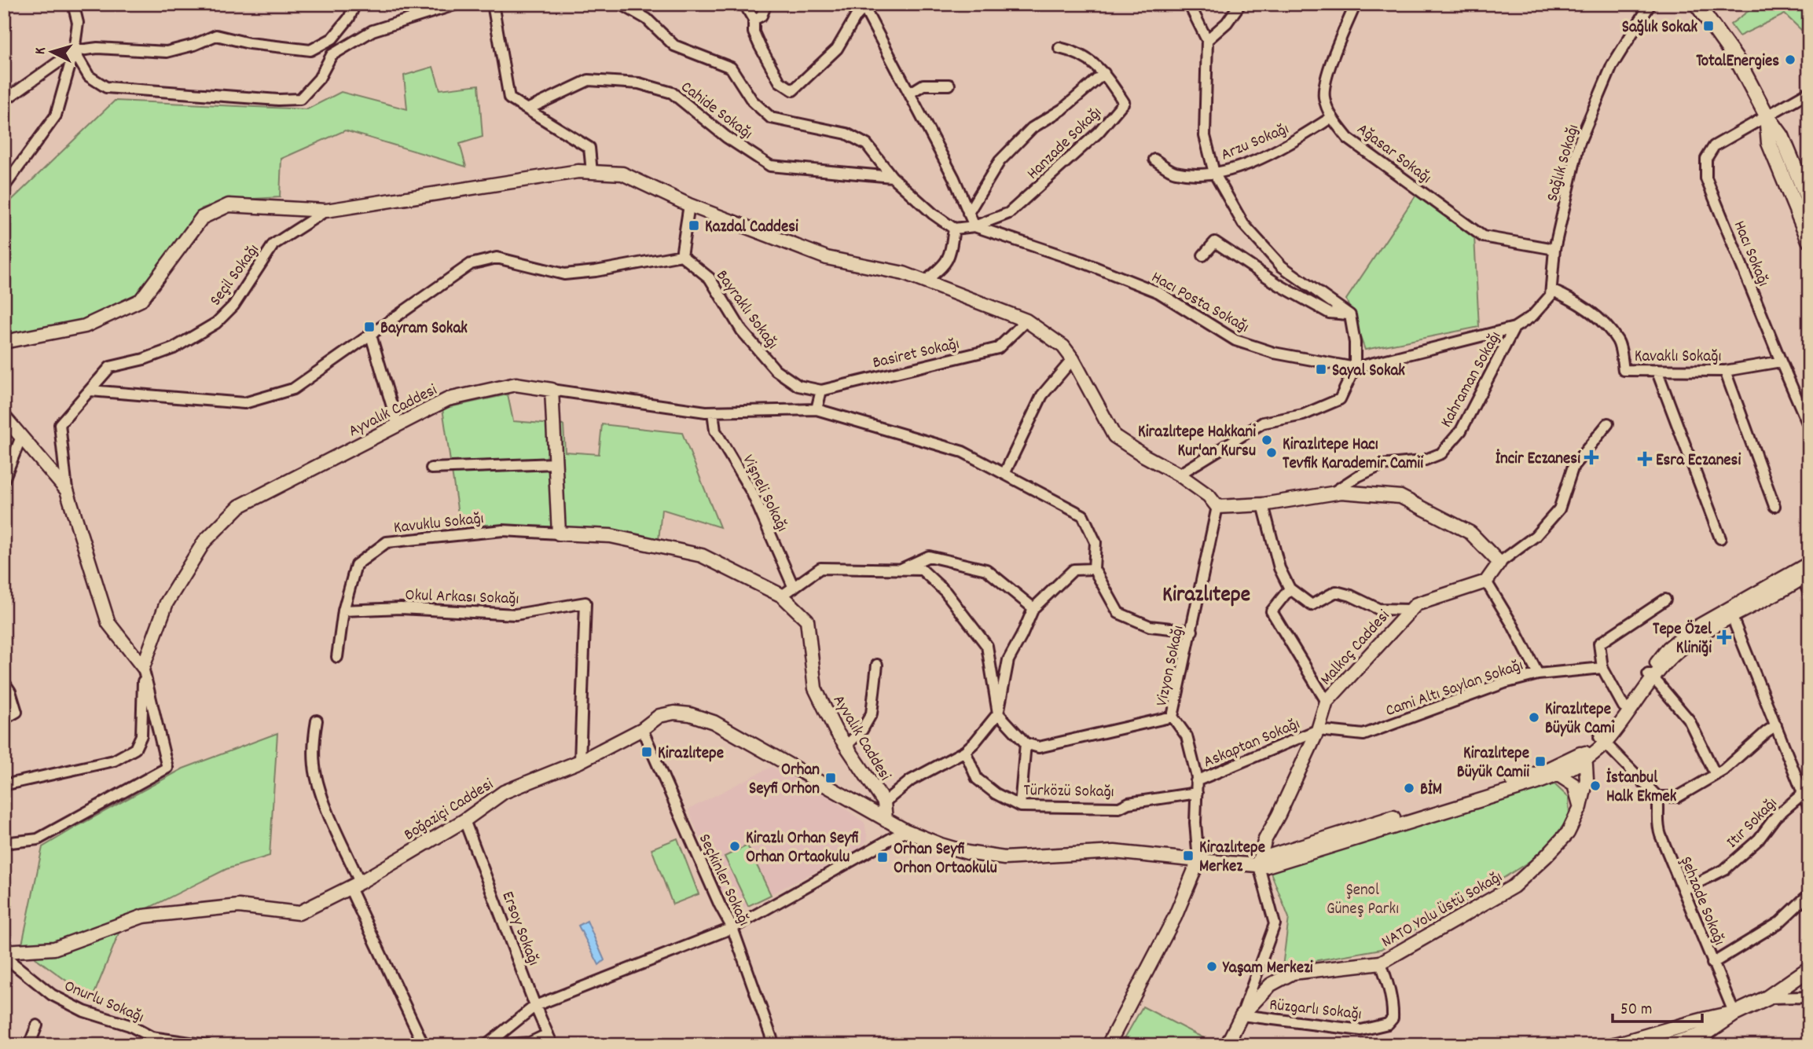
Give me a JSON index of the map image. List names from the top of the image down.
{
  "streets": {
    "street": [
      "Cahide Sokağı",
      "Arzu Sokağı",
      "Hanzade Sokağı",
      "Ağasar Sokağı",
      "Sağlık Sokağı",
      "Hacı Sokağı",
      "Seçil Sokağı",
      "Hacı Posta Sokağı",
      "Bayraklı Sokağı",
      "Basiret Sokağı",
      "Kavaklı Sokağı",
      "Kahraman Sokağı",
      "Ayvalık Caddesi",
      "Vişneli Sokağı",
      "Kavuklu Sokağı",
      "Okul Arkası Sokağı",
      "Malkoç Caddesi",
      "Vizyon Sokağı",
      "Cami Altı Saylan Sokağı",
      "Askaptan Sokağı",
      "Türközü Sokağı",
      "Boğaziçi Caddesi",
      "Itır Sokağı",
      "Seçkinler Sokağı",
      "Şehzade Sokağı",
      "NATO Yolu Üstü Sokağı",
      "Ersoy Sokağı",
      "Onurlu Sokağı",
      "Rüzgarlı Sokağı"
    ]
  },
  "crossings": [
    ["Arzu Sokağı", "Ağasar Sokağı"],
    ["Hanzade Sokağı", "Hacı Posta Sokağı"],
    ["Ağasar Sokağı", "Sağlık Sokağı"],
    ["Sağlık Sokağı", "Kavaklı Sokağı"],
    ["Hacı Sokağı", "Kavaklı Sokağı"],
    ["Hacı Posta Sokağı", "Kahraman Sokağı"],
    ["Bayraklı Sokağı", "Basiret Sokağı"],
    ["Ayvalık Caddesi", "Kavuklu Sokağı"],
    ["Ayvalık Caddesi", "Boğaziçi Caddesi"],
    ["Kavuklu Sokağı", "Okul Arkası Sokağı"],
    ["Okul Arkası Sokağı", "Boğaziçi Caddesi"],
    ["Malkoç Caddesi", "Cami Altı Saylan Sokağı"],
    ["Malkoç Caddesi", "Askaptan Sokağı"],
    ["Malkoç Caddesi", "Boğaziçi Caddesi"],
    ["Vizyon Sokağı", "Askaptan Sokağı"],
    ["Vizyon Sokağı", "Türközü Sokağı"],
    ["Vizyon Sokağı", "Boğaziçi Caddesi"],
    ["Cami Altı Saylan Sokağı", "Askaptan Sokağı"],
    ["Boğaziçi Caddesi", "Seçkinler Sokağı"],
    ["Boğaziçi Caddesi", "NATO Yolu Üstü Sokağı"],
    ["Boğaziçi Caddesi", "Ersoy Sokağı"],
    ["Itır Sokağı", "Şehzade Sokağı"],
    ["NATO Yolu Üstü Sokağı", "Rüzgarlı Sokağı"]
  ],
  "districts": ["Kirazlıtepe"],
  "parks": ["Şenol Güneş Parkı"],
  "places": {
    "transit": [
      "Sağlık Sokak",
      "Kazdal Caddesi",
      "Bayram Sokak",
      "Sayal Sokak",
      "Kirazlıtepe",
      "Kirazlıtepe Büyük Camii",
      "Orhan Seyfi Orhon",
      "Kirazlıtepe Merkez",
      "Orhan Seyfi Orhon Ortaokulu"
    ],
    "other": [
      "TotalEnergies",
      "Kirazlıtepe Hakkani Kur'an Kursu",
      "Kirazlıtepe Hacı Tevfik Karademir Camii",
      "Kirazlıtepe Büyük Cami",
      "İstanbul Halk Ekmek",
      "BİM",
      "Kirazlı Orhan Seyfi Orhan Ortaokulu",
      "Yaşam Merkezi"
    ],
    "health": ["İncir Eczanesi", "Esra Eczanesi", "Tepe Özel Kliniği"]
  },
  "scale_bar": "50 m",
  "north": "left"
}
